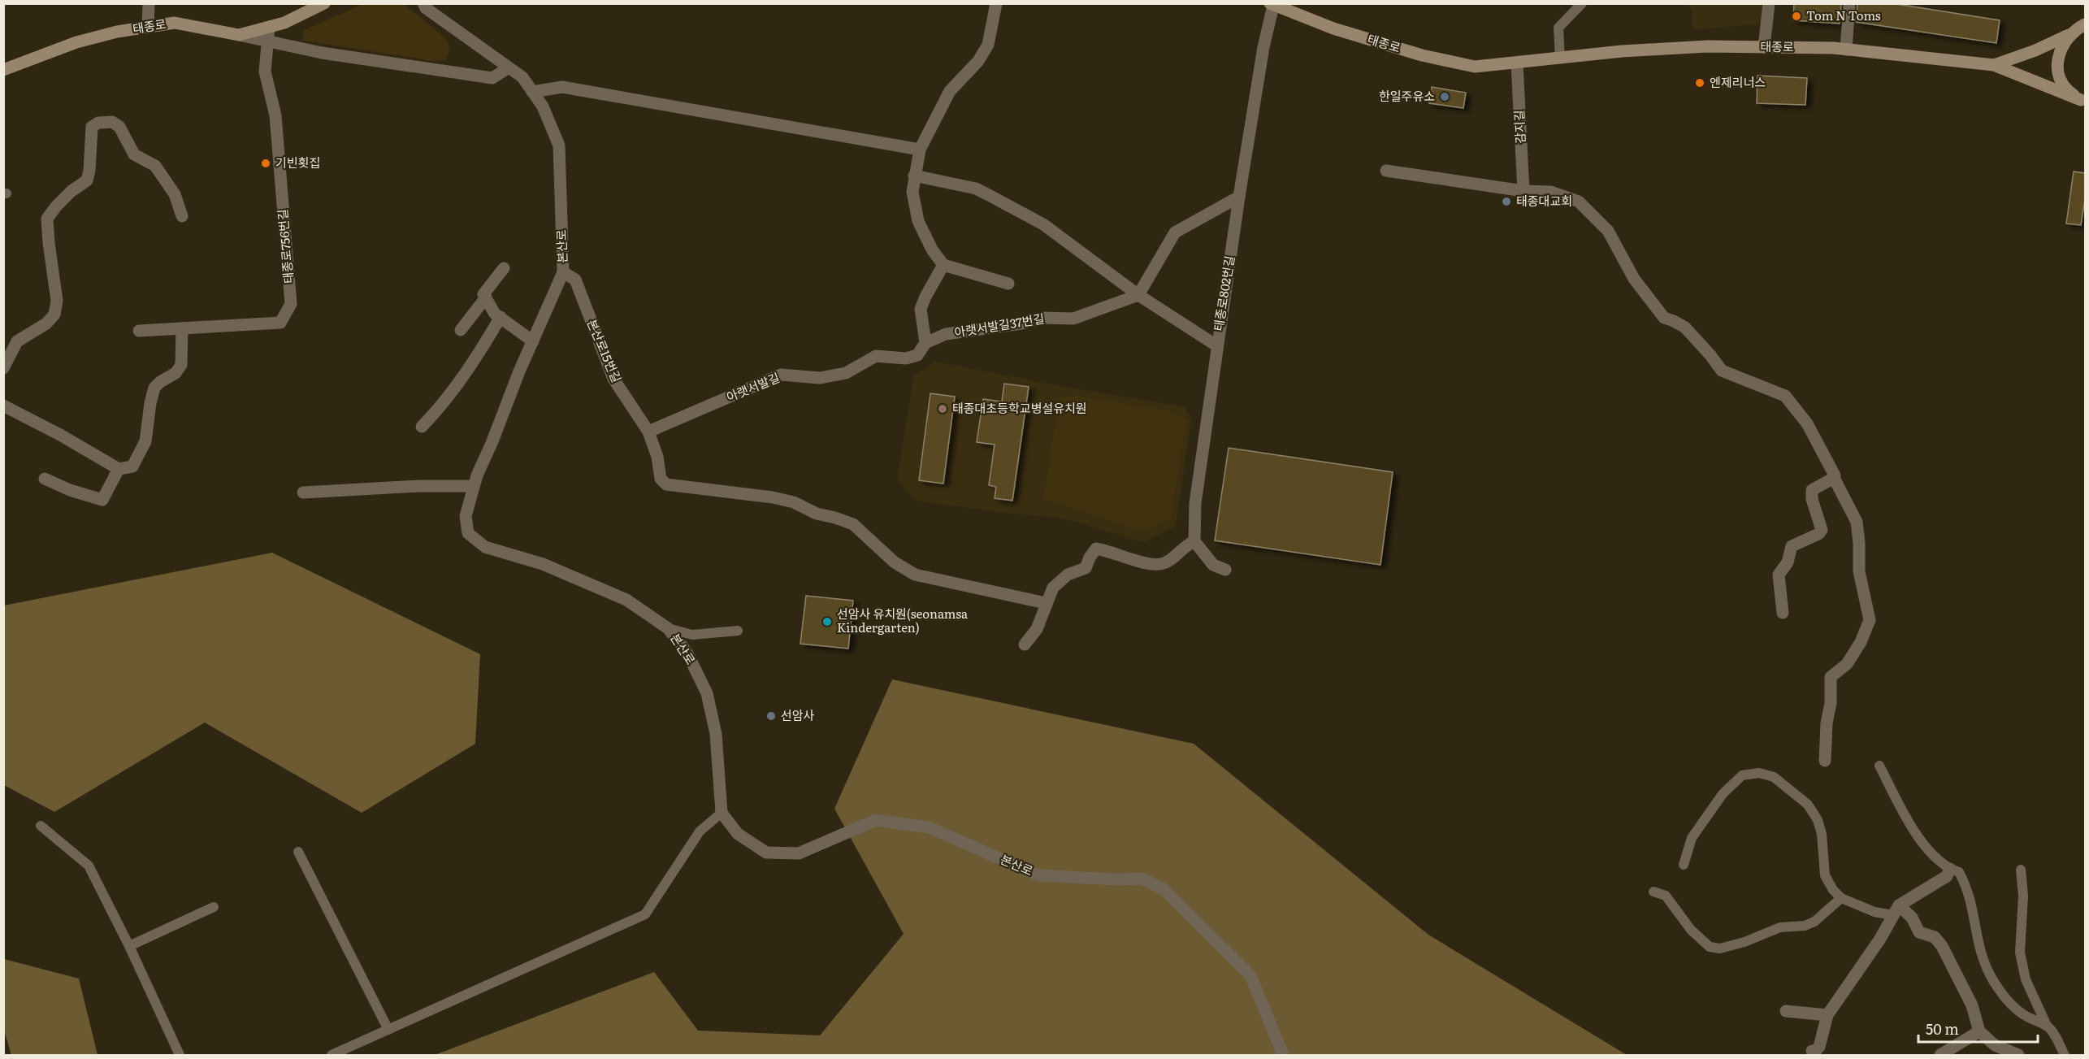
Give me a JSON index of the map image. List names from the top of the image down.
{
  "streets": {
    "main road": ["태종로"],
    "street": [
      "감지길",
      "태종로756번길",
      "본산로",
      "태종로802번길",
      "아랫서발길37번길",
      "본산로15번길",
      "아랫서발길"
    ]
  },
  "crossings": [
    ["태종로", "감지길"],
    ["태종로", "태종로756번길"],
    ["태종로", "태종로802번길"],
    ["본산로", "본산로15번길"],
    ["아랫서발길37번길", "아랫서발길"],
    ["본산로15번길", "아랫서발길"]
  ],
  "places": [
    "Tom N Toms",
    "엔제리너스",
    "한일주유소",
    "기빈횟집",
    "태종대교회",
    "태종대초등학교병설유치원",
    "선암사 유치원(seonamsa Kindergarten)",
    "선암사"
  ],
  "scale_bar": "50 m"
}
